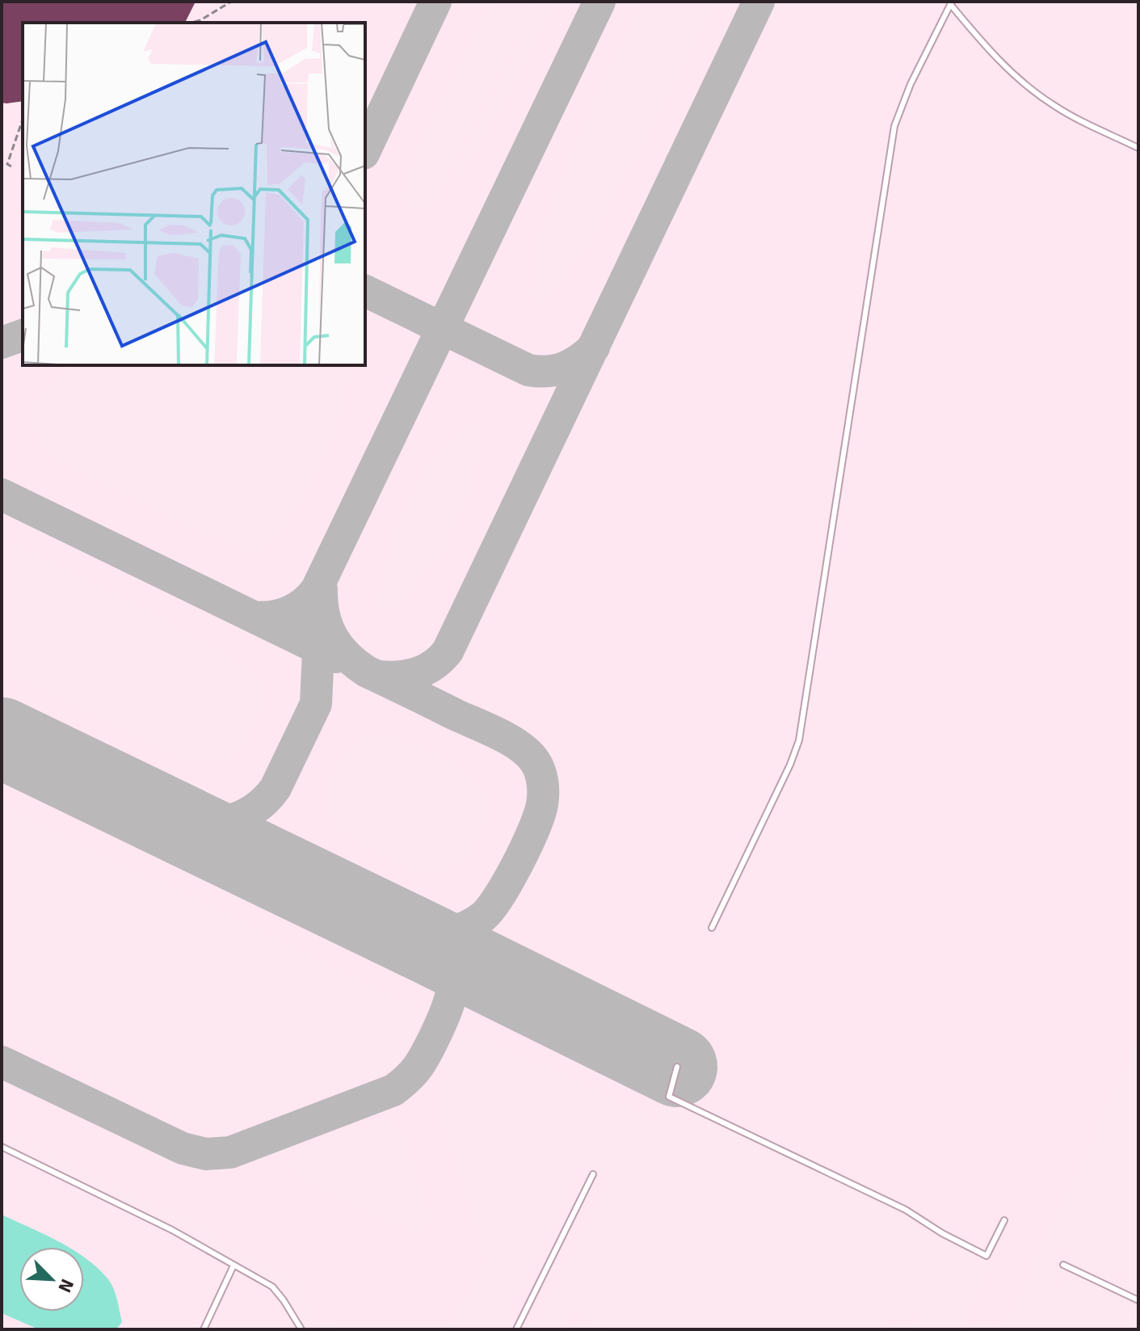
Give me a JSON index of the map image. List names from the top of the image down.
{
  "north": "bottom right"
}
